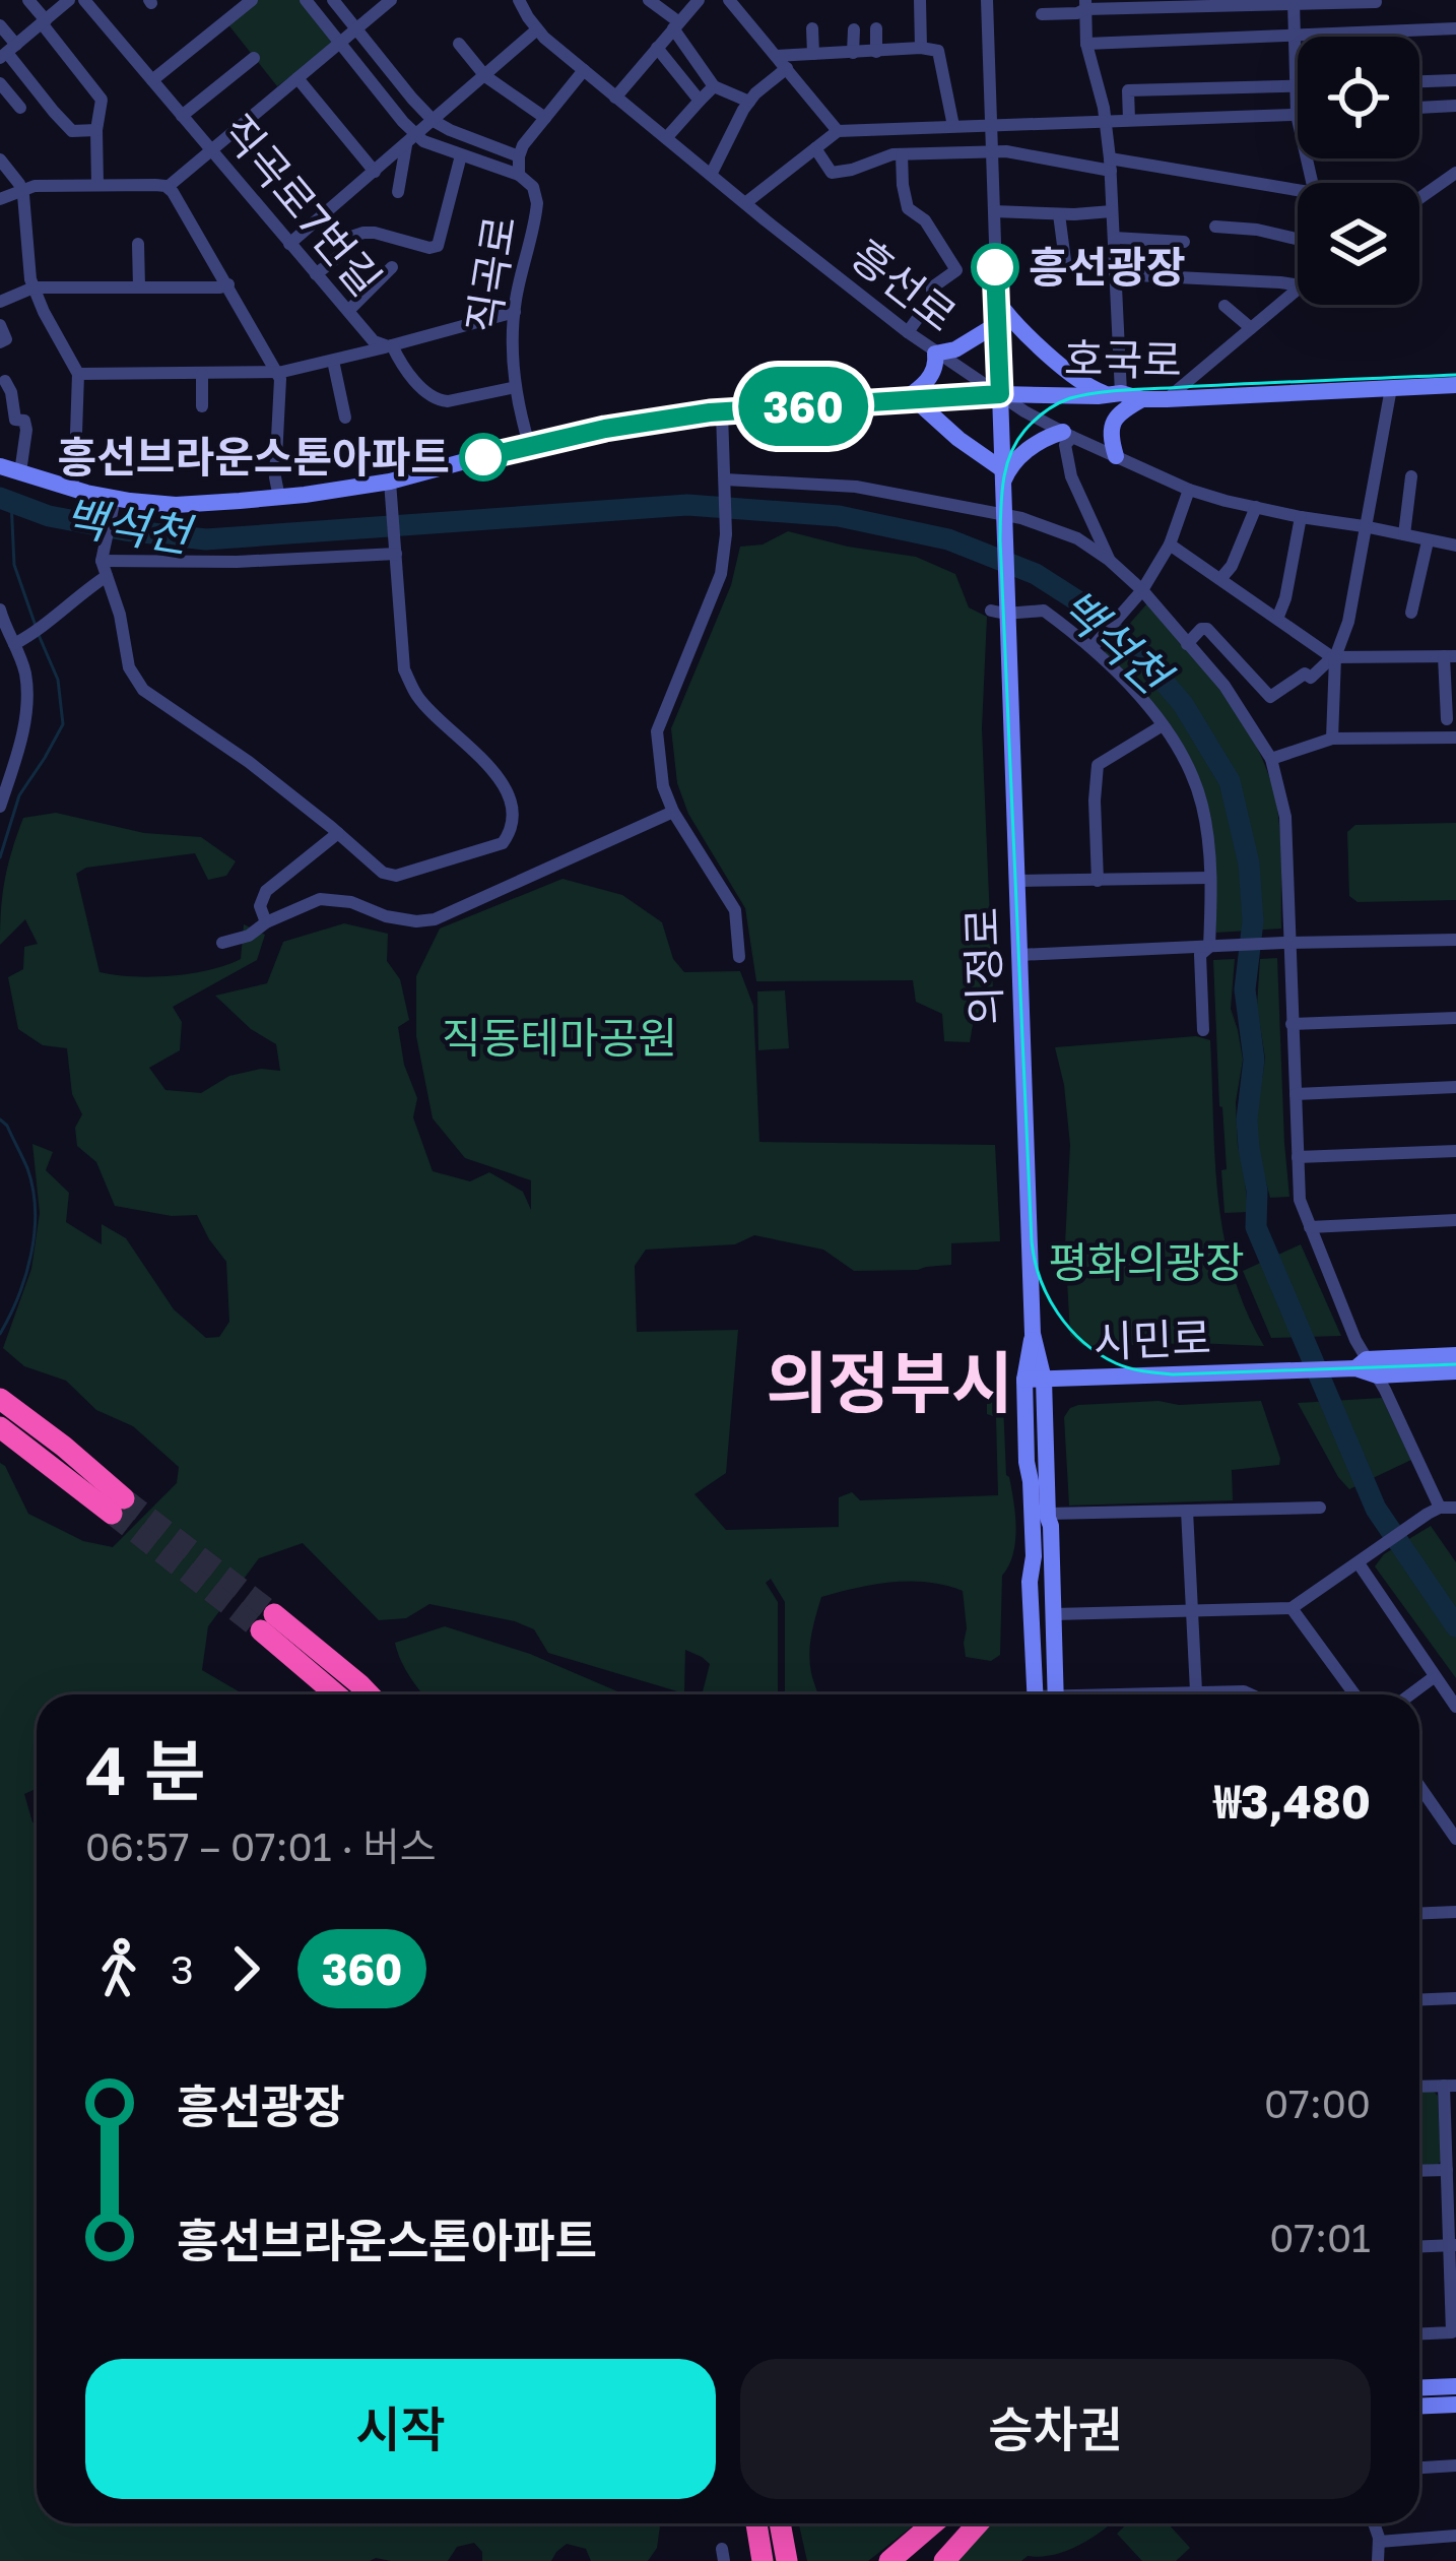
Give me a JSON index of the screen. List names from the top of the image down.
{
  "streets": {
    "street": [
      "직곡로7번길",
      "직곡로",
      "흥선로",
      "호국로",
      "의정로",
      "시민로"
    ]
  },
  "crossings": [
    ["직곡로7번길", "직곡로"],
    ["직곡로", "흥선로"],
    ["직곡로", "호국로"],
    ["흥선로", "호국로"],
    ["의정로", "시민로"]
  ],
  "districts": ["의정부시"],
  "water": ["백석천"],
  "parks": ["직동테마공원", "평화의광장"],
  "places": ["흥선광장", "흥선브라운스톤아파트"],
  "lines": ["bus line 360"],
  "page": {
    "on_map": "360",
    "heading": ["4 분", "06:57 – 07:01 · 버스", "₩3,480"],
    "legs": ["3", "360"],
    "list": [
      {
        "name": "흥선광장",
        "value": "07:00"
      },
      {
        "name": "흥선브라운스톤아파트",
        "value": "07:01"
      }
    ],
    "buttons": ["시작", "승차권"]
  }
}
